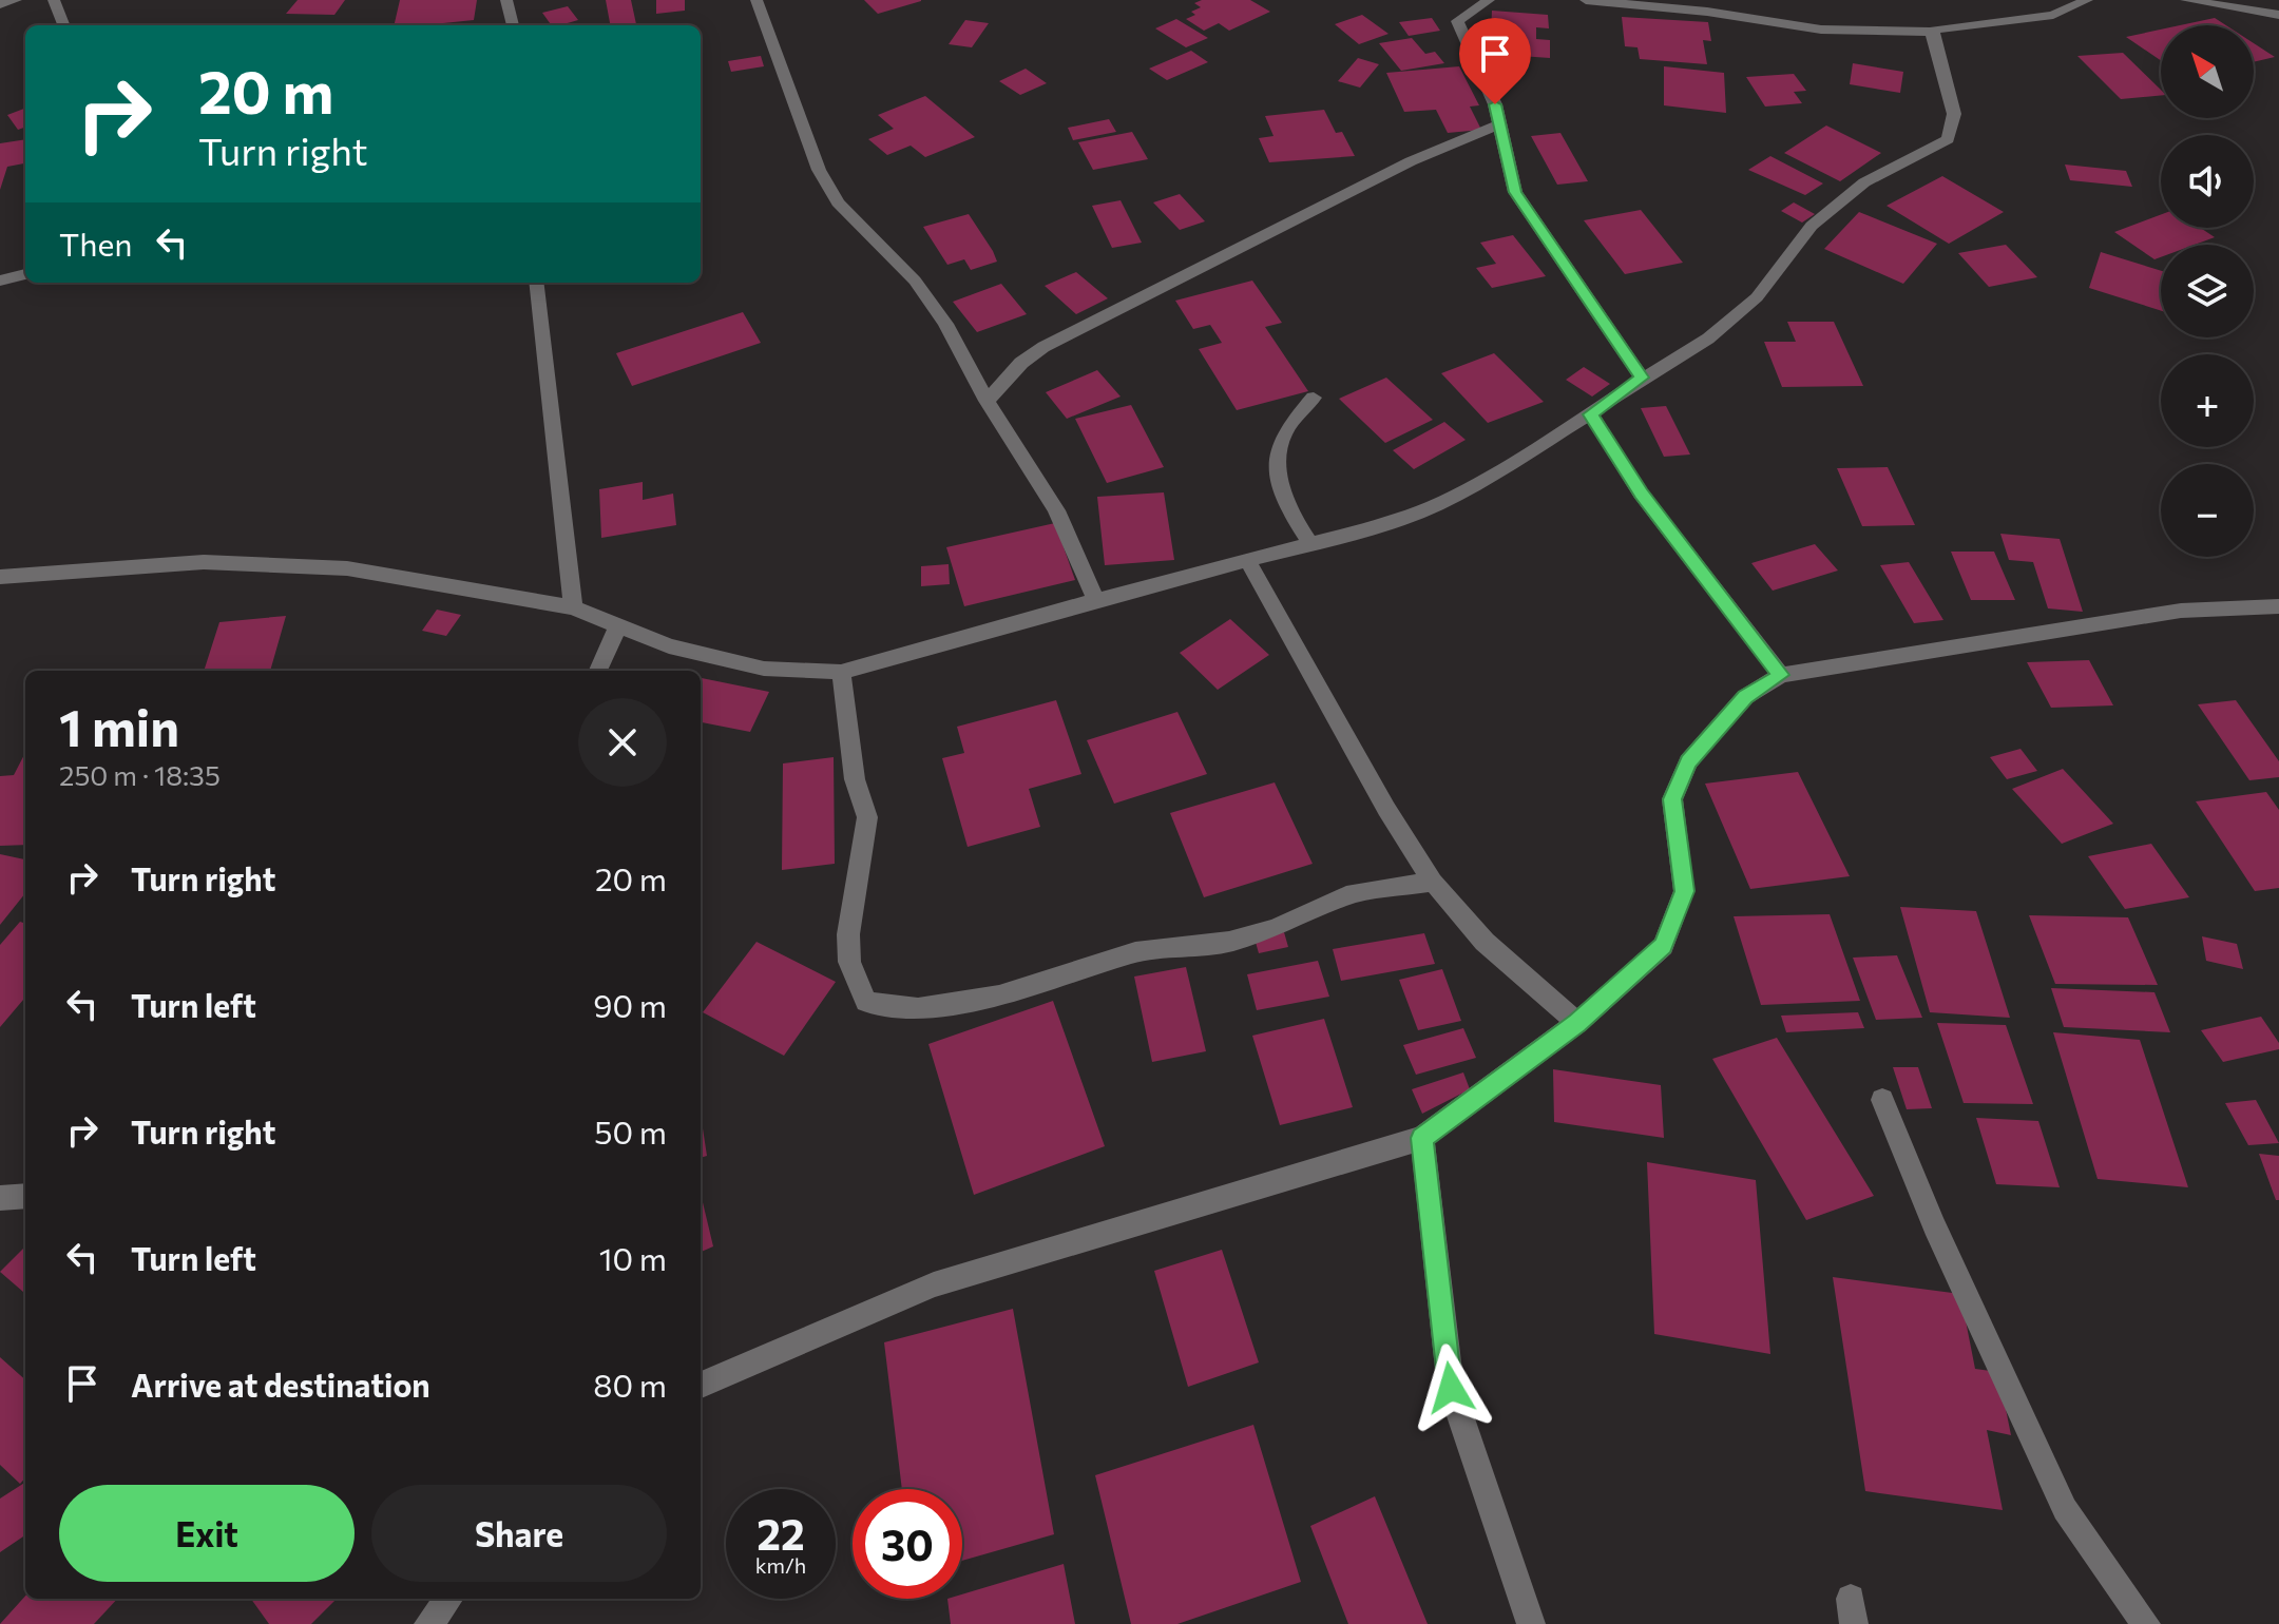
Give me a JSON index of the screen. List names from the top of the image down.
{
  "north": "top left",
  "page": {
    "map_buttons": ["+", "−"],
    "turn": ["20 m", "Turn right"],
    "then": "Then",
    "heading": ["1 min", "250 m · 18:35"],
    "list": [
      {
        "name": "Turn right",
        "value": "20 m"
      },
      {
        "name": "Turn left",
        "value": "90 m"
      },
      {
        "name": "Turn right",
        "value": "50 m"
      },
      {
        "name": "Turn left",
        "value": "10 m"
      },
      {
        "name": "Arrive at destination",
        "value": "80 m"
      }
    ],
    "buttons": ["Exit", "Share"],
    "speed": "22 km/h",
    "limit": "30"
  }
}
